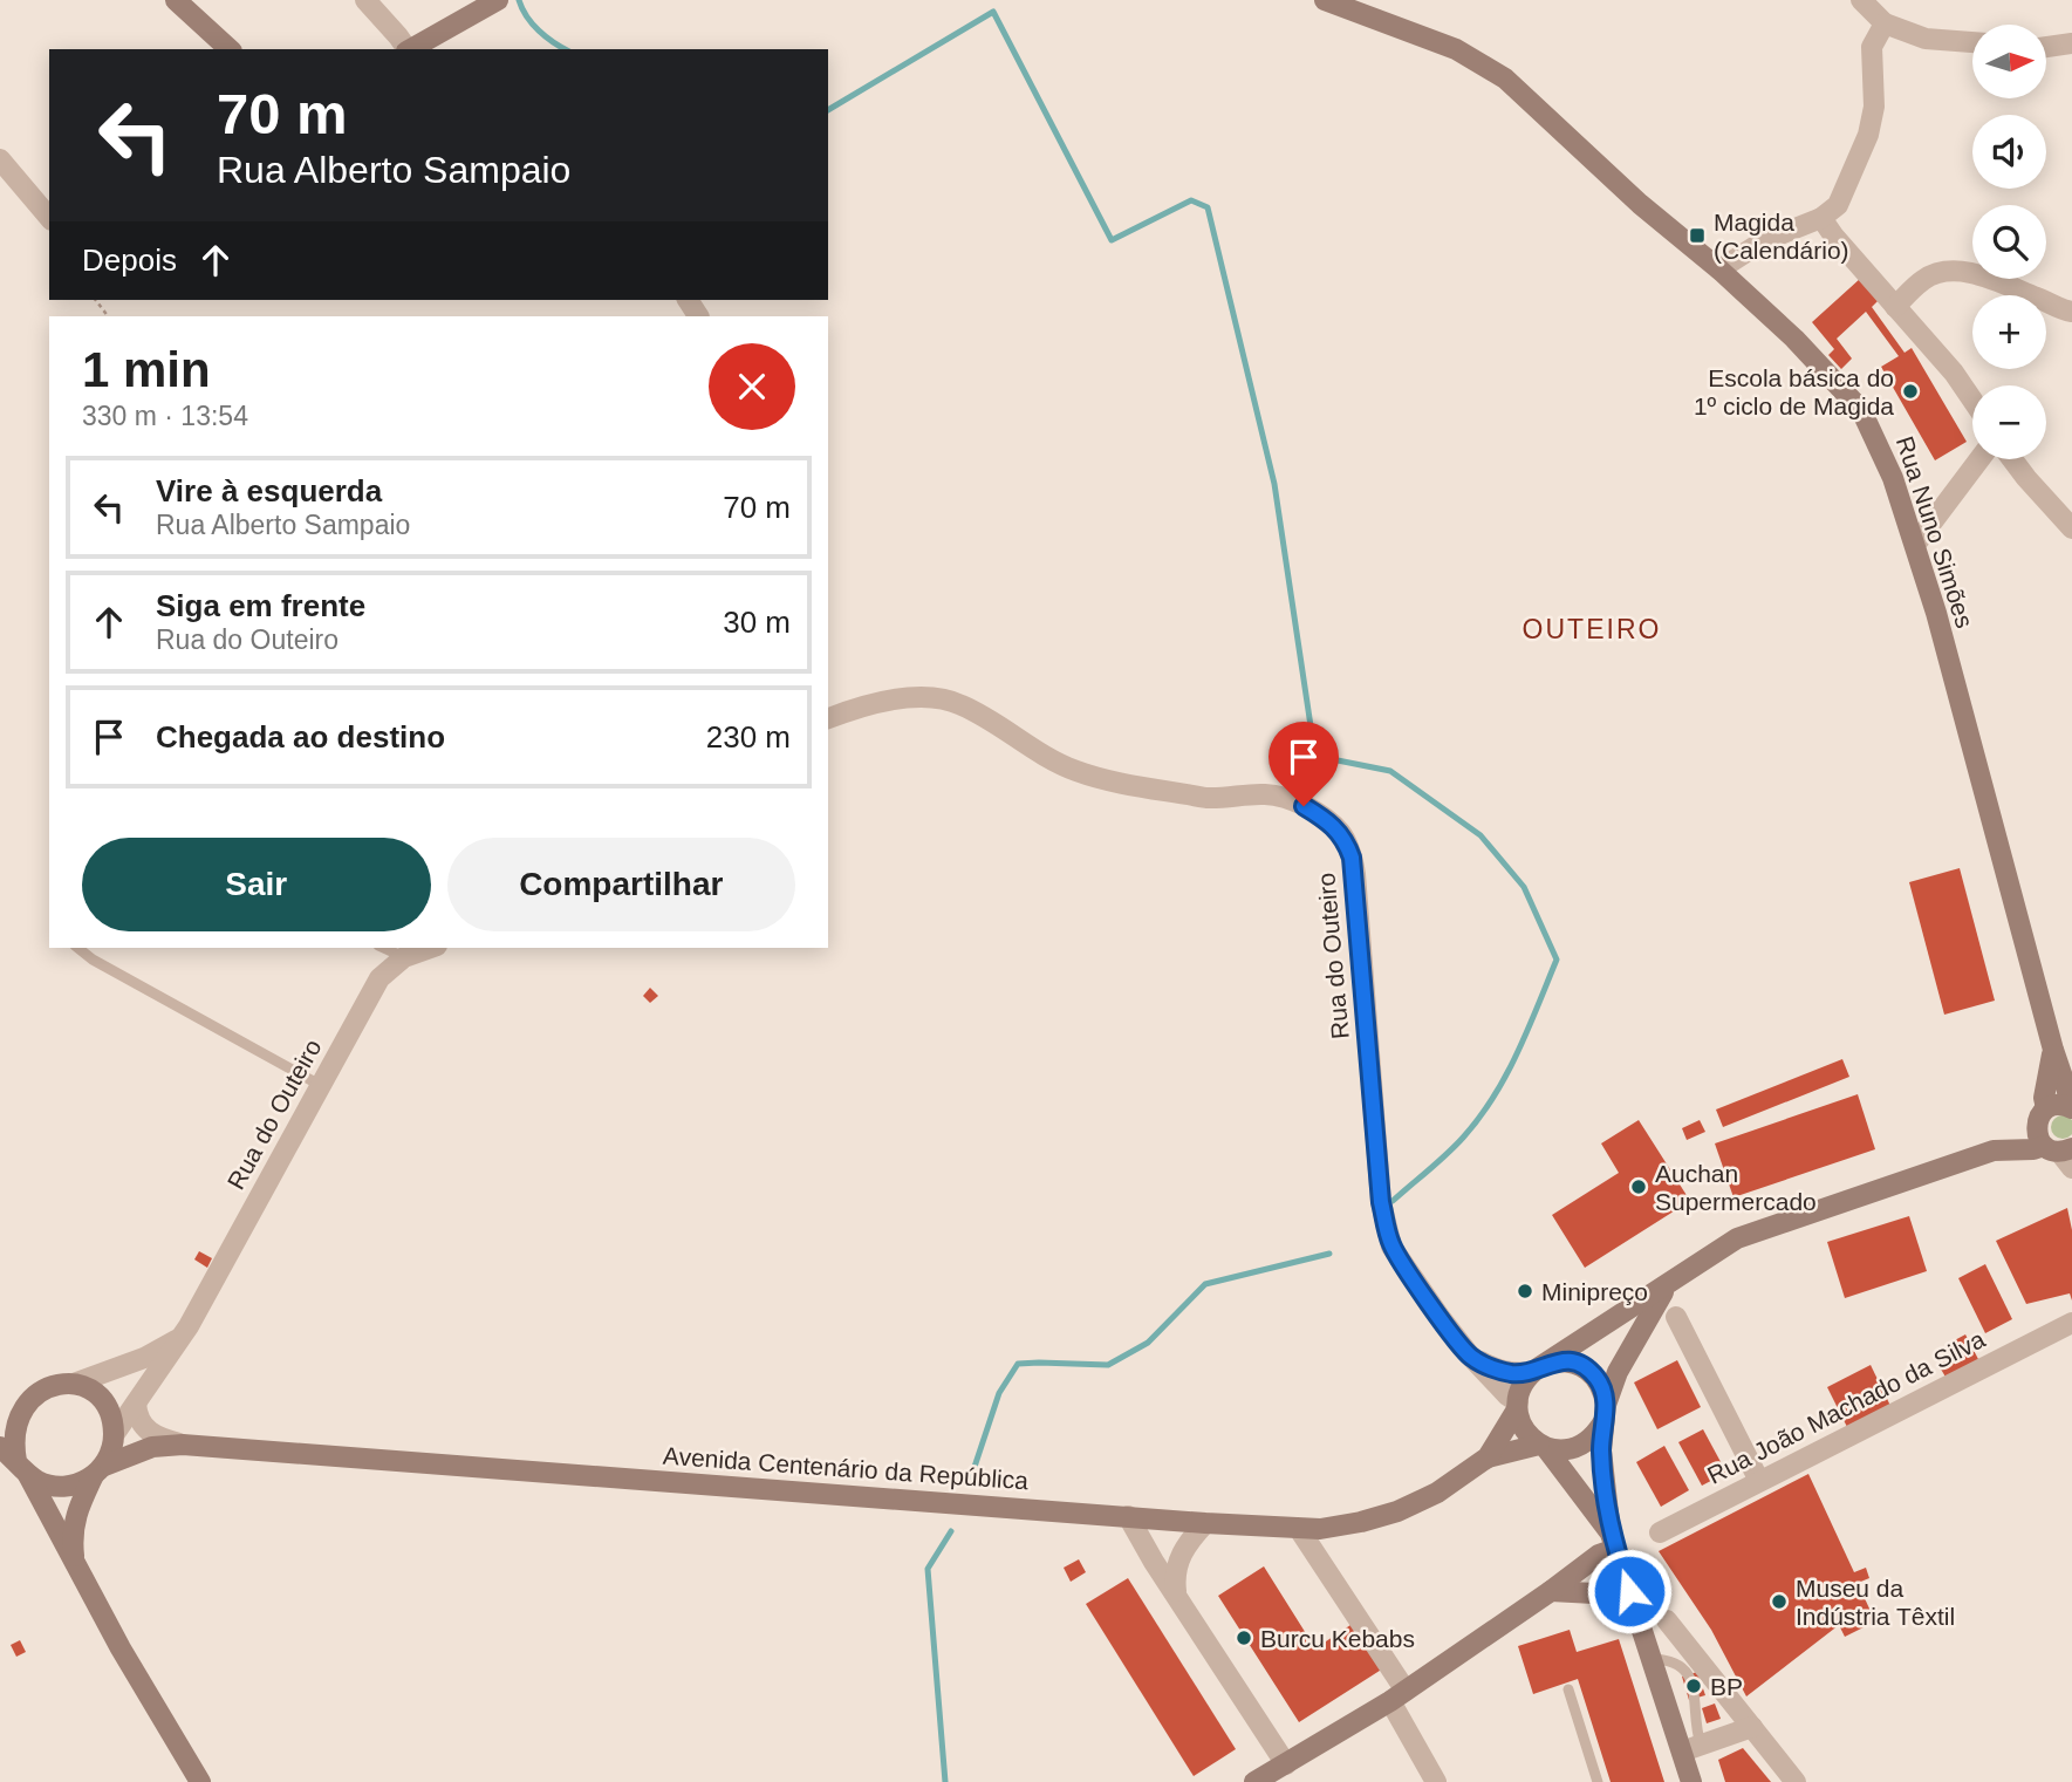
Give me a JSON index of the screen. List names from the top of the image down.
{
  "streets": {
    "main road": ["Rua Nuno Simões", "Rua do Outeiro", "Avenida Centenário da República"],
    "street": ["Rua João Machado da Silva"]
  },
  "crossings": [
    ["Rua do Outeiro", "Avenida Centenário da República"]
  ],
  "districts": ["OUTEIRO"],
  "places": {
    "transit": ["Magida (Calendário)"],
    "other": [
      "Escola básica do 1º ciclo de Magida",
      "Auchan Supermercado",
      "Minipreço",
      "Museu da Indústria Têxtil",
      "Burcu Kebabs",
      "BP"
    ]
  },
  "north": "right",
  "page": {
    "map_buttons": ["+", "−"],
    "turn": ["70 m", "Rua Alberto Sampaio"],
    "then": "Depois",
    "heading": ["1 min", "330 m · 13:54"],
    "list": [
      {
        "name": "Vire à esquerda",
        "note": "Rua Alberto Sampaio",
        "value": "70 m"
      },
      {
        "name": "Siga em frente",
        "note": "Rua do Outeiro",
        "value": "30 m"
      },
      {
        "name": "Chegada ao destino",
        "value": "230 m"
      }
    ],
    "buttons": ["Sair", "Compartilhar"]
  }
}
